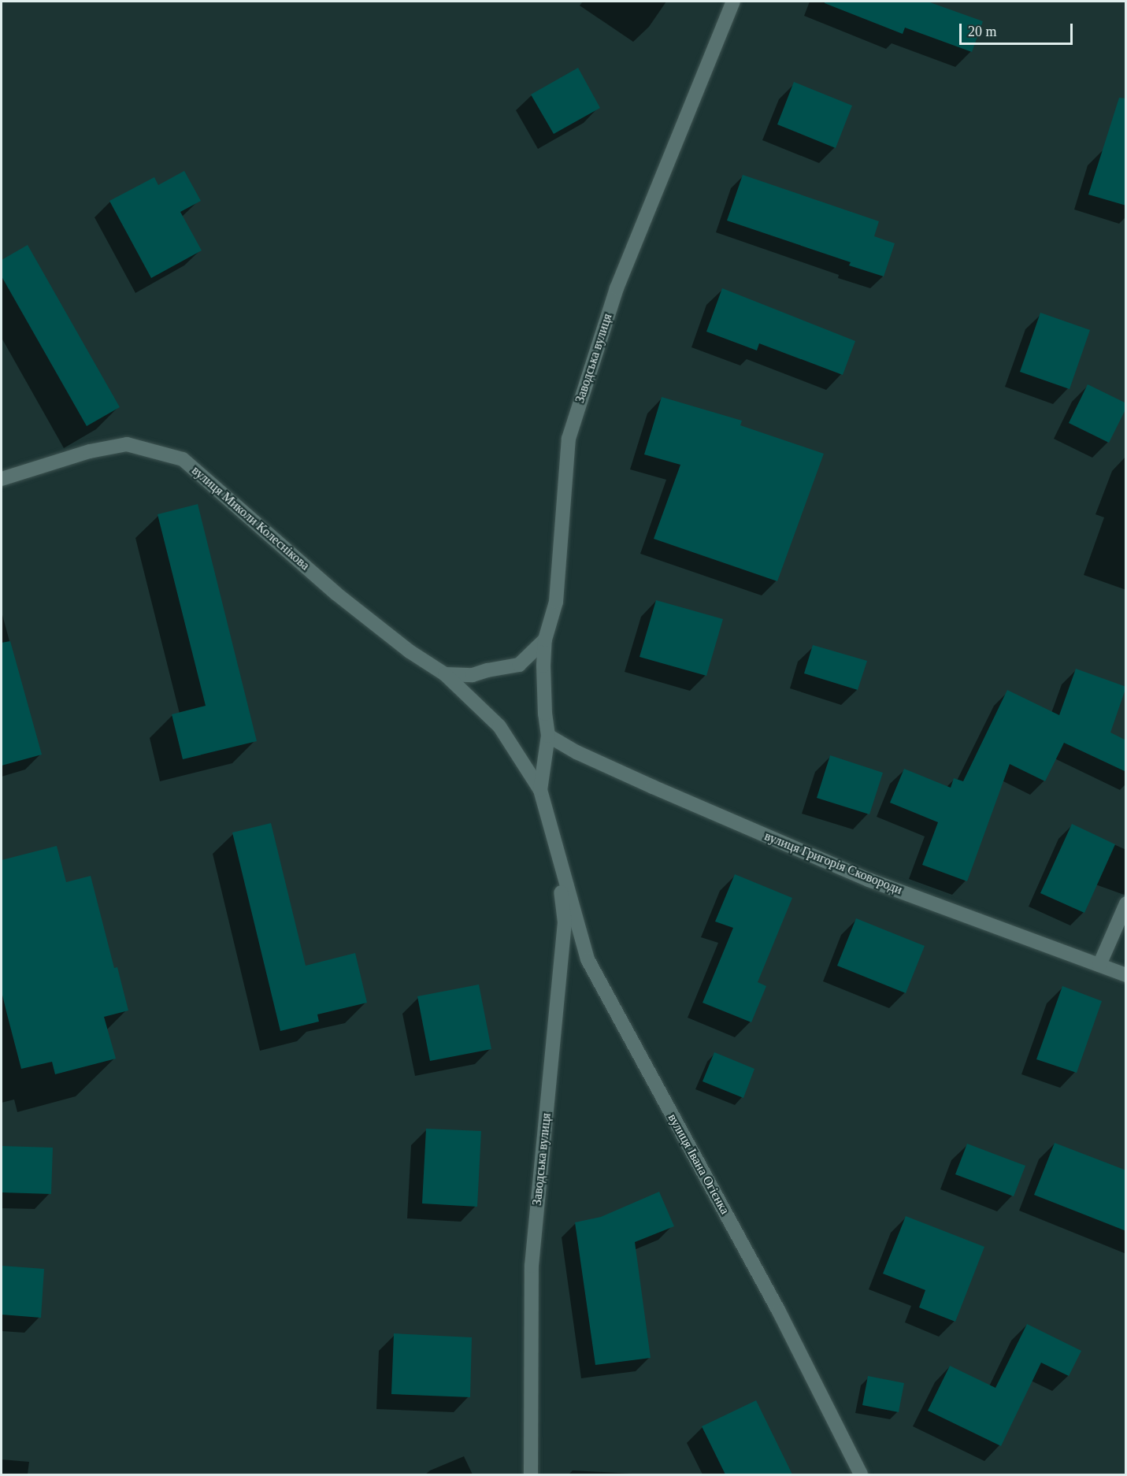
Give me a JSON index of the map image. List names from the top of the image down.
{
  "streets": {
    "street": [
      "Заводська вулиця",
      "вулиця Миколи Колеснікова",
      "вулиця Григорія Сковороди",
      "вулиця Івана Огієнка"
    ]
  },
  "crossings": [
    ["Заводська вулиця", "вулиця Миколи Колеснікова"],
    ["Заводська вулиця", "вулиця Григорія Сковороди"],
    ["Заводська вулиця", "вулиця Івана Огієнка"]
  ],
  "scale_bar": "20 m"
}
